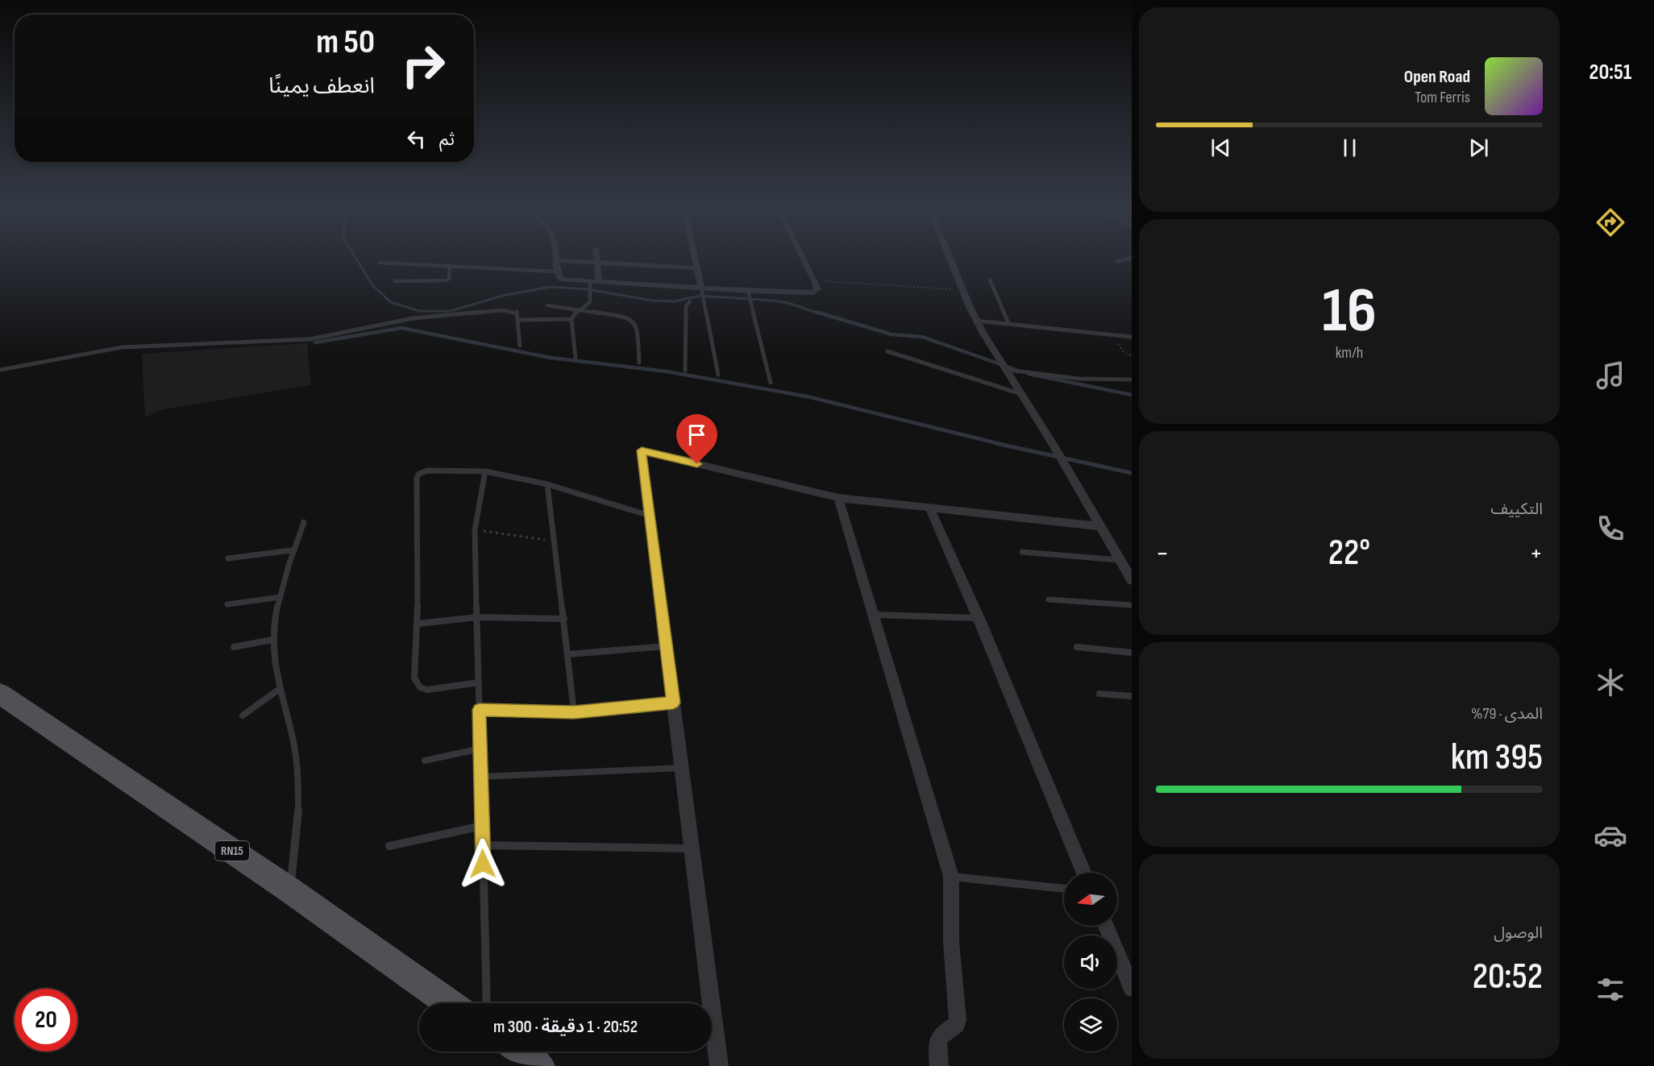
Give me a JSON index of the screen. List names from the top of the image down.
{
  "streets": {
    "main road": ["RN15"]
  },
  "north": "left",
  "page": {
    "tabs": "20:51",
    "turn": ["50 m", "انعطف يمينًا"],
    "song": ["Open Road", "Tom Ferris"],
    "then": "ثم",
    "tile": [
      ["16", "km/h"],
      "التكييف",
      ["المدى · 79%", "395 km"],
      ["الوصول", "20:52"]
    ],
    "heat": ["−", "22°", "+"],
    "limit": "20",
    "trip": "20:52 · 1 دقيقة · 300 m"
  }
}
